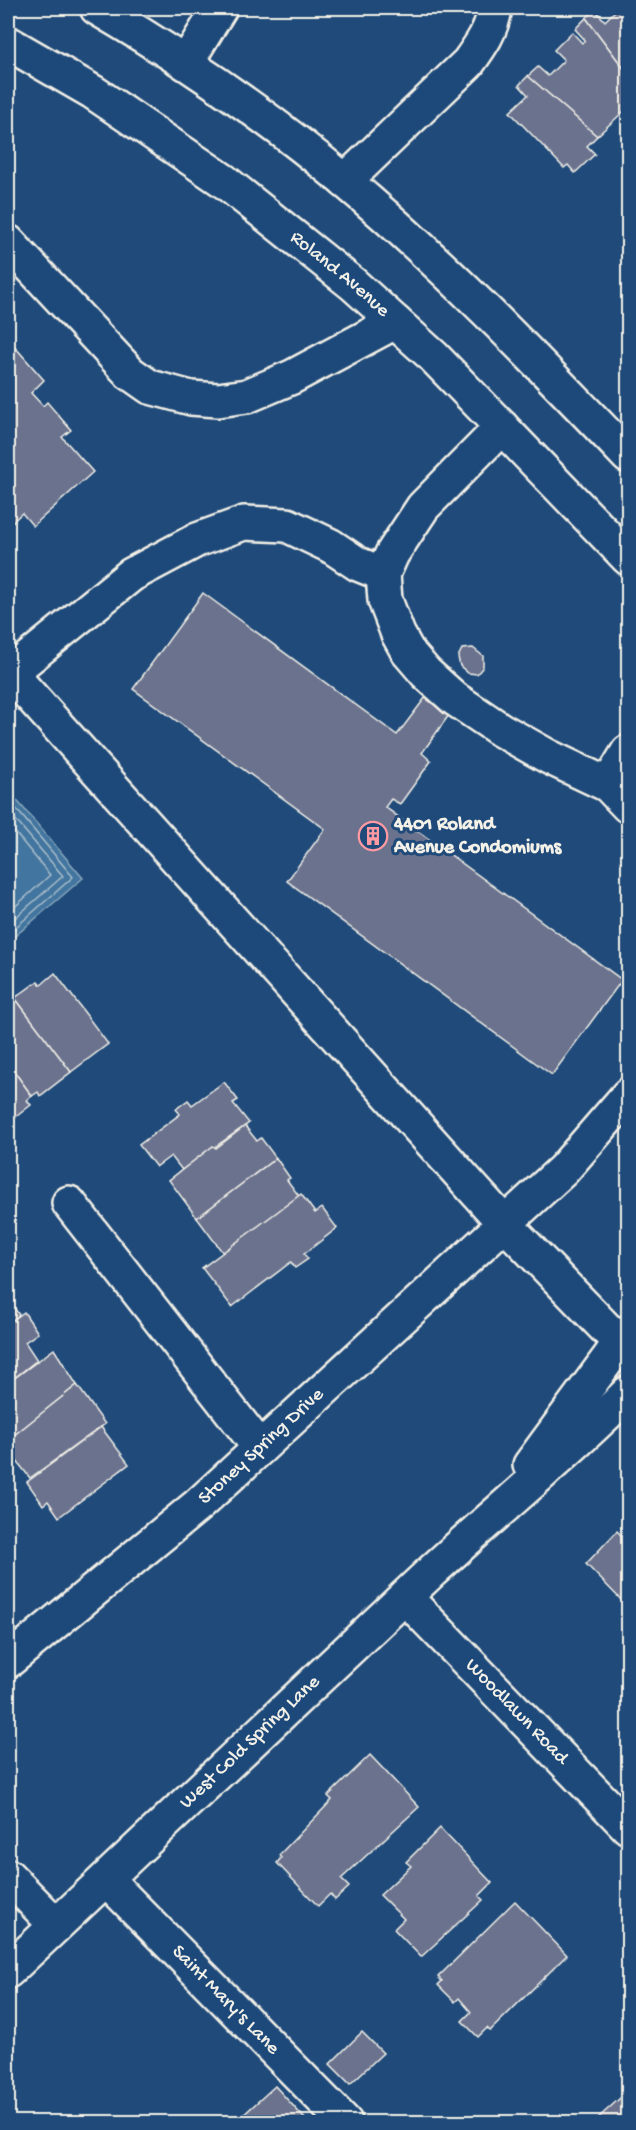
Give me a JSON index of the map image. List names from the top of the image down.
{
  "streets": {
    "main road": [
      "Roland Avenue",
      "Stoney Spring Drive",
      "Woodlawn Road",
      "West Cold Spring Lane",
      "Saint Mary's Lane"
    ]
  },
  "crossings": [
    ["Woodlawn Road", "West Cold Spring Lane"],
    ["West Cold Spring Lane", "Saint Mary's Lane"]
  ],
  "places": {
    "building": ["4401 Roland Avenue Condomiums"]
  }
}
